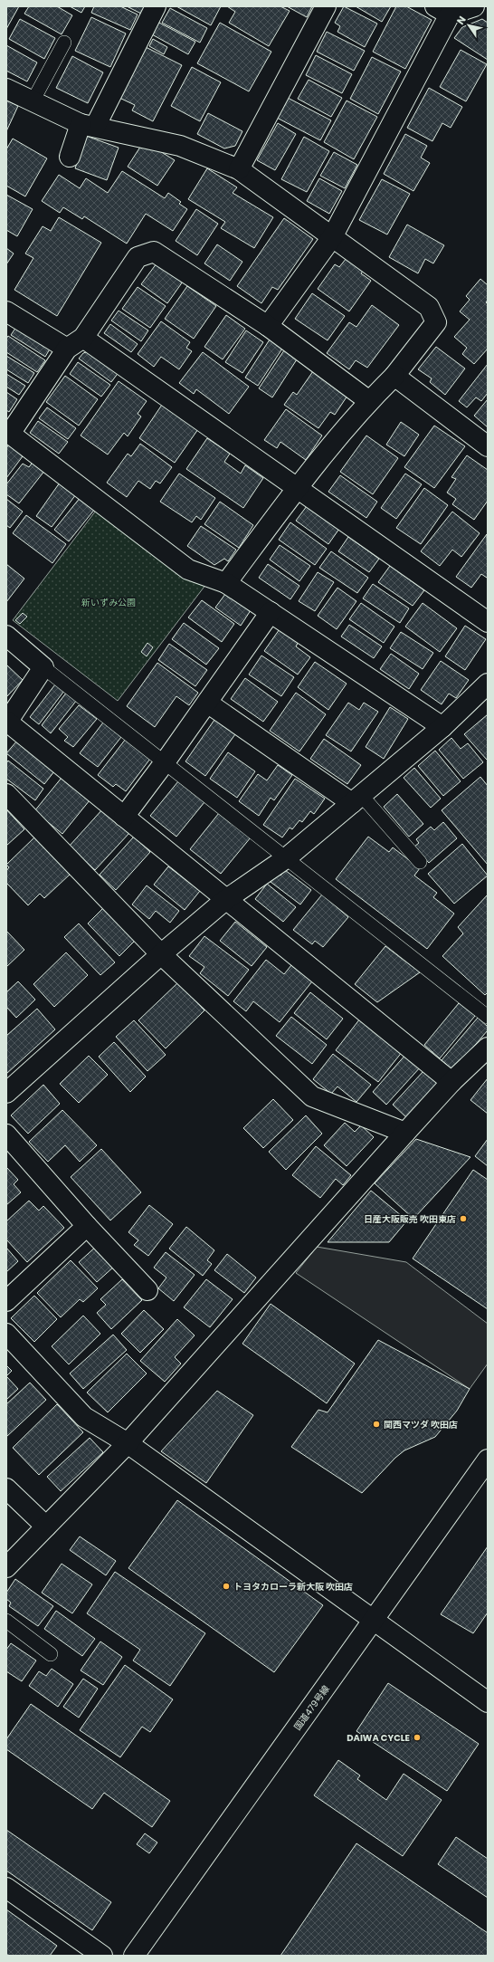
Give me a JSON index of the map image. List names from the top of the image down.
{
  "streets": {
    "main road": ["国道479号線"]
  },
  "parks": ["新いずみ公園"],
  "places": [
    "日産大阪販売 吹田東店",
    "関西マツダ 吹田店",
    "トヨタカローラ新大阪 吹田店",
    "DAIWA CYCLE"
  ],
  "north": "top left"
}
